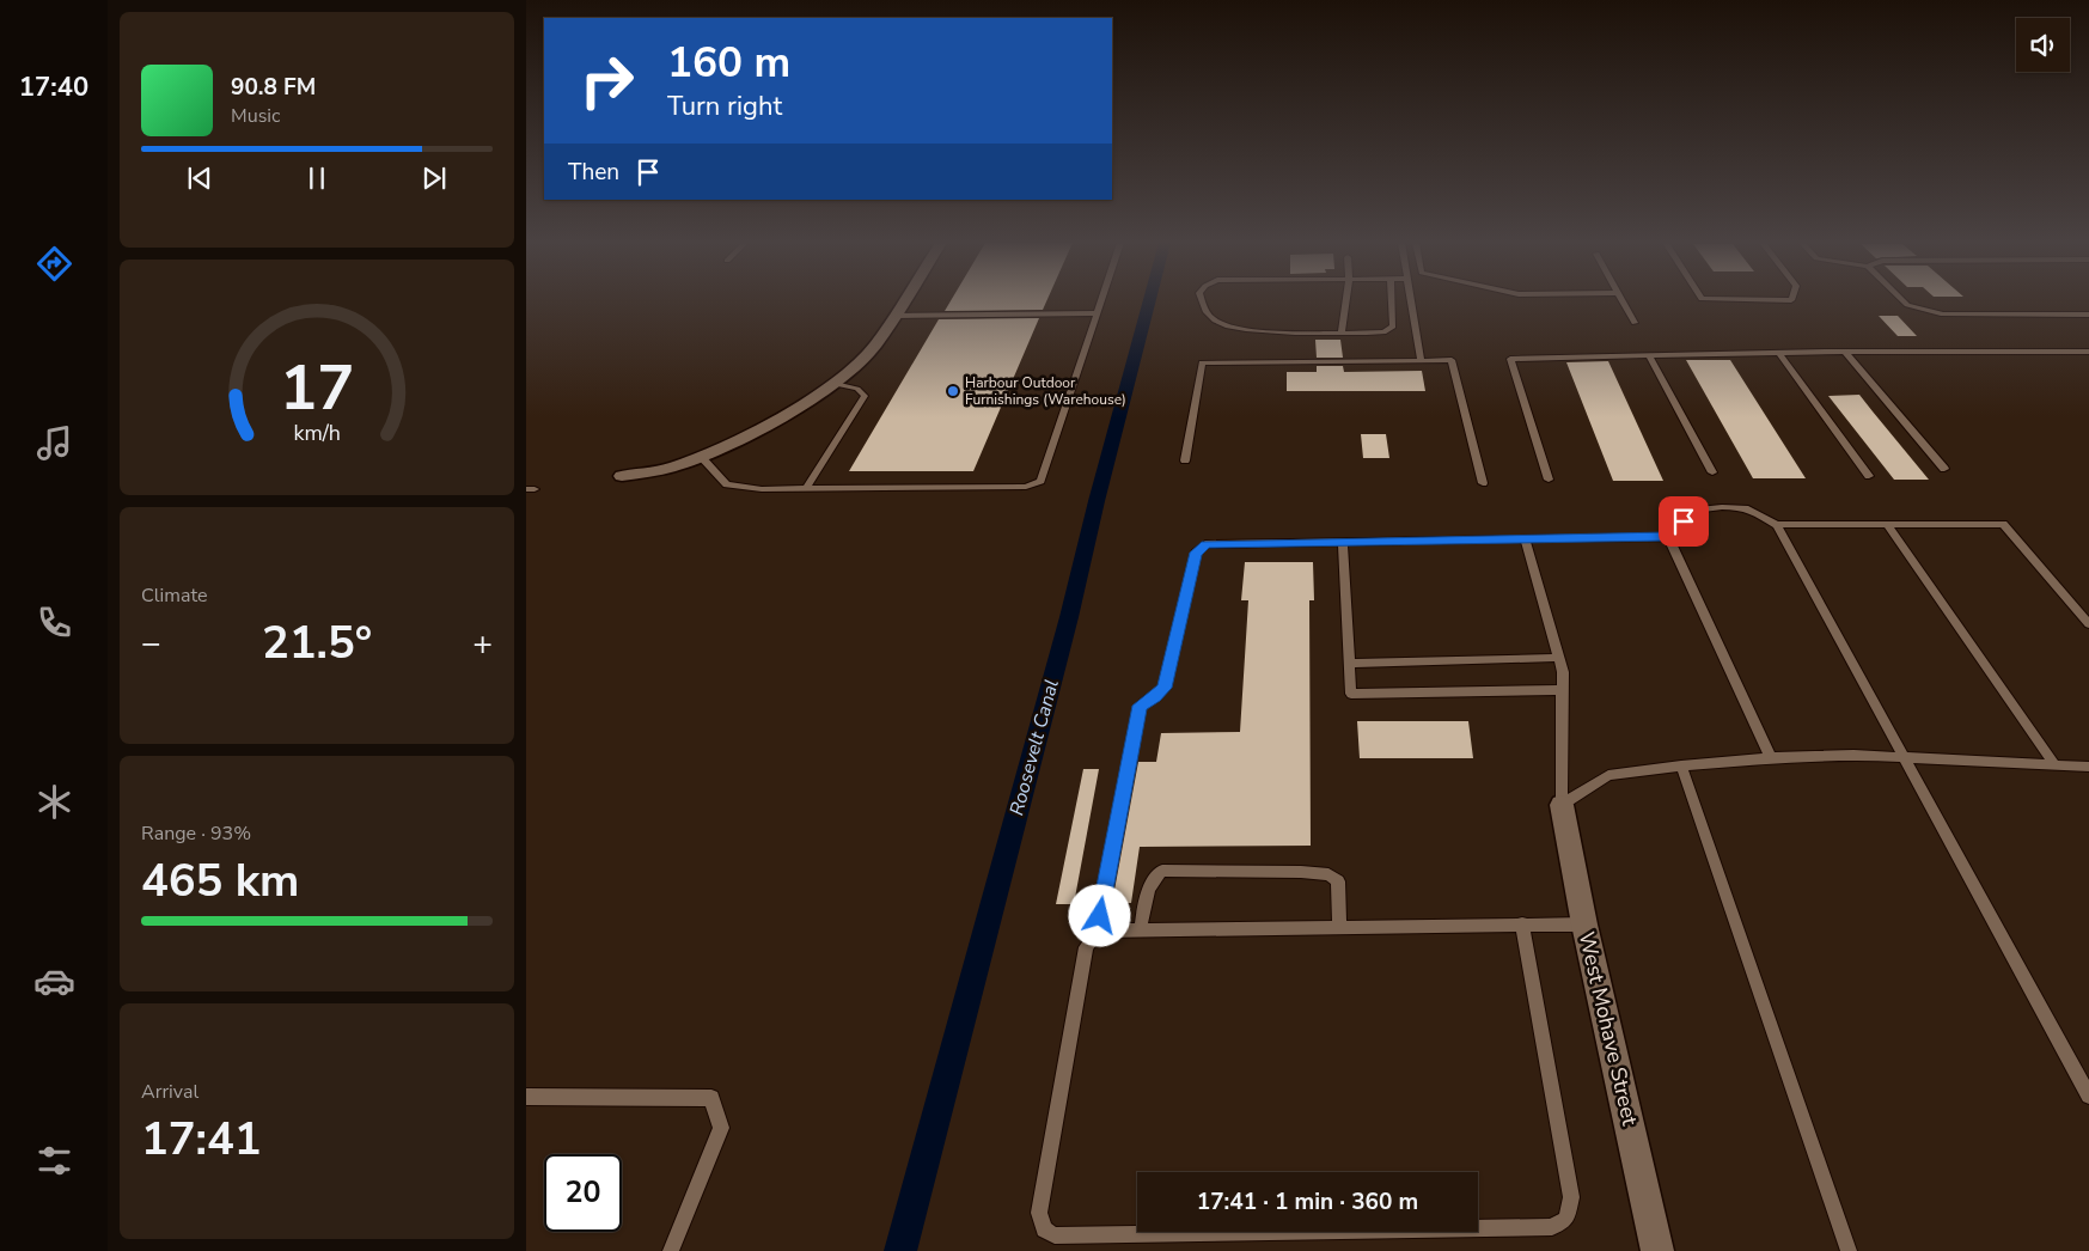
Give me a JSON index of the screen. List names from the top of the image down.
{
  "streets": {
    "street": ["West Mohave Street"]
  },
  "water": ["Roosevelt Canal"],
  "places": ["Harbour Outdoor Furnishings (Warehouse)"],
  "page": {
    "tabs": "17:40",
    "turn": ["160 m", "Turn right"],
    "song": ["90.8 FM", "Music"],
    "then": "Then",
    "tile": [
      "Climate",
      ["Range · 93%", "465 km"],
      ["Arrival", "17:41"]
    ],
    "heat": ["−", "21.5°", "+"],
    "limit": "20",
    "trip": "17:41 · 1 min · 360 m",
    "gauge": ["17", "km/h"]
  }
}
